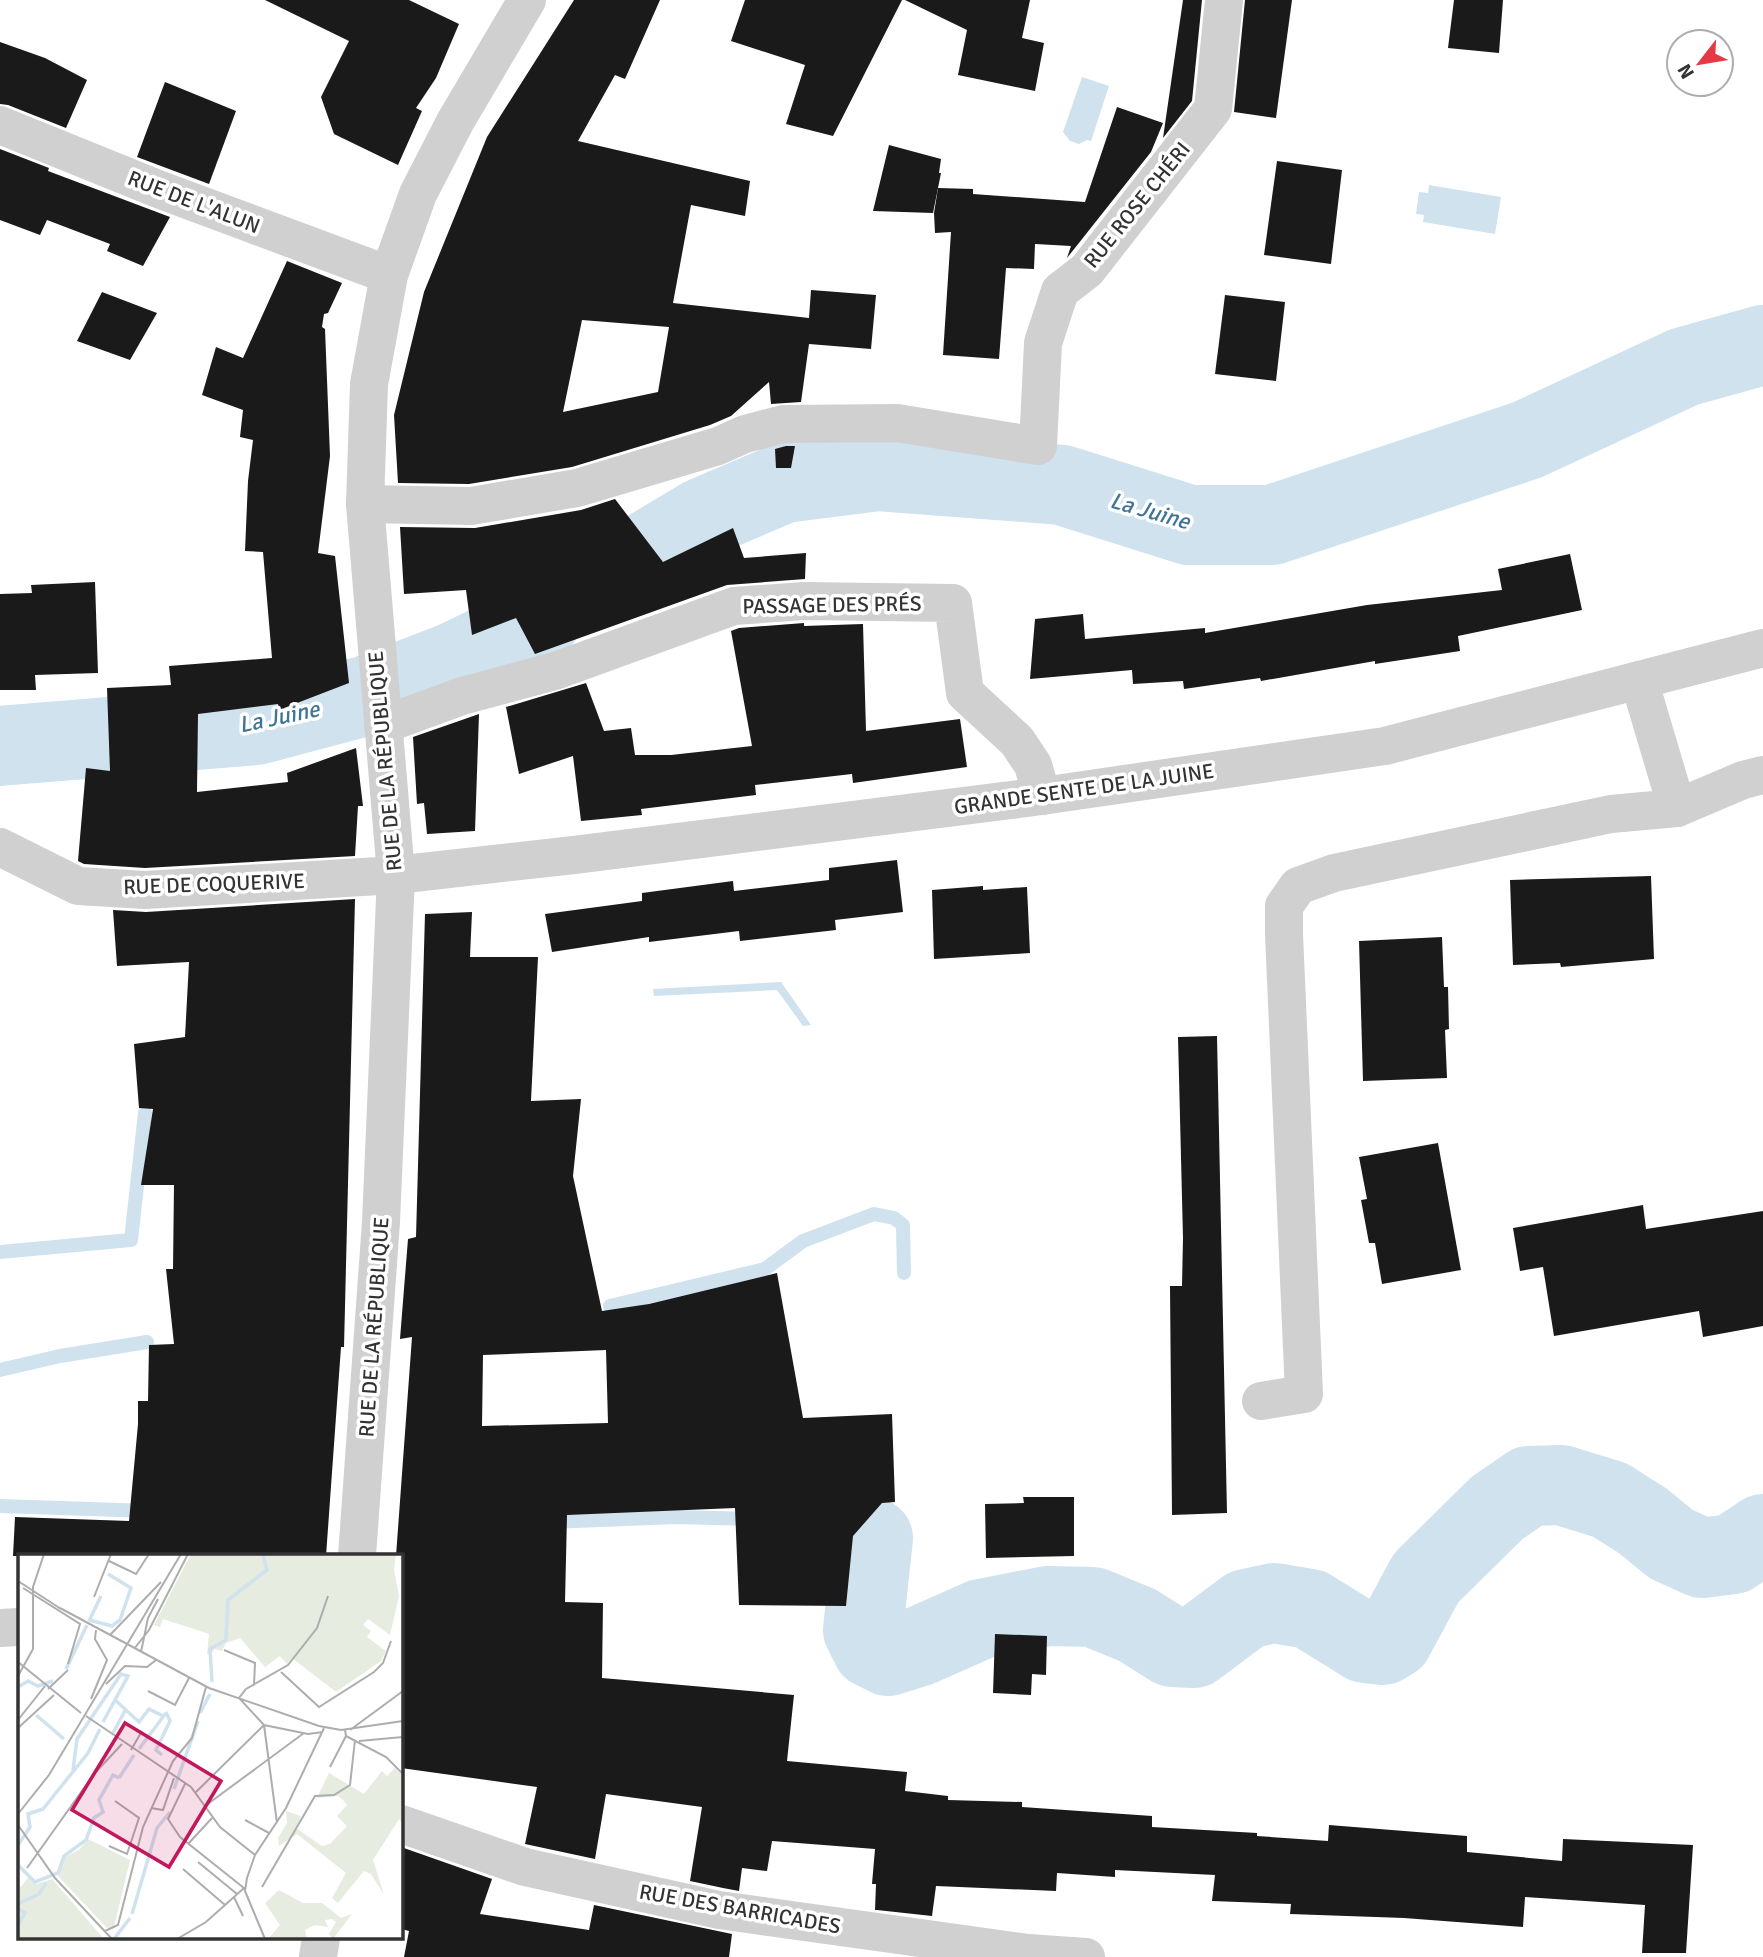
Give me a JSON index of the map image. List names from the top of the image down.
{
  "streets": {
    "street": [
      "RUE DE L'ALUN",
      "RUE ROSE CHÉRI",
      "PASSAGE DES PRÉS",
      "RUE DE LA RÉPUBLIQUE",
      "GRANDE SENTE DE LA JUINE",
      "RUE DE COQUERIVE",
      "RUE DES BARRICADES"
    ]
  },
  "crossings": [
    ["RUE DE L'ALUN", "RUE DE LA RÉPUBLIQUE"],
    ["RUE ROSE CHÉRI", "RUE DE LA RÉPUBLIQUE"],
    ["PASSAGE DES PRÉS", "RUE DE LA RÉPUBLIQUE"],
    ["PASSAGE DES PRÉS", "GRANDE SENTE DE LA JUINE"],
    ["RUE DE LA RÉPUBLIQUE", "GRANDE SENTE DE LA JUINE"],
    ["RUE DE LA RÉPUBLIQUE", "RUE DE COQUERIVE"],
    ["GRANDE SENTE DE LA JUINE", "RUE DE COQUERIVE"]
  ],
  "water": ["La Juine"],
  "north": "bottom left"
}
